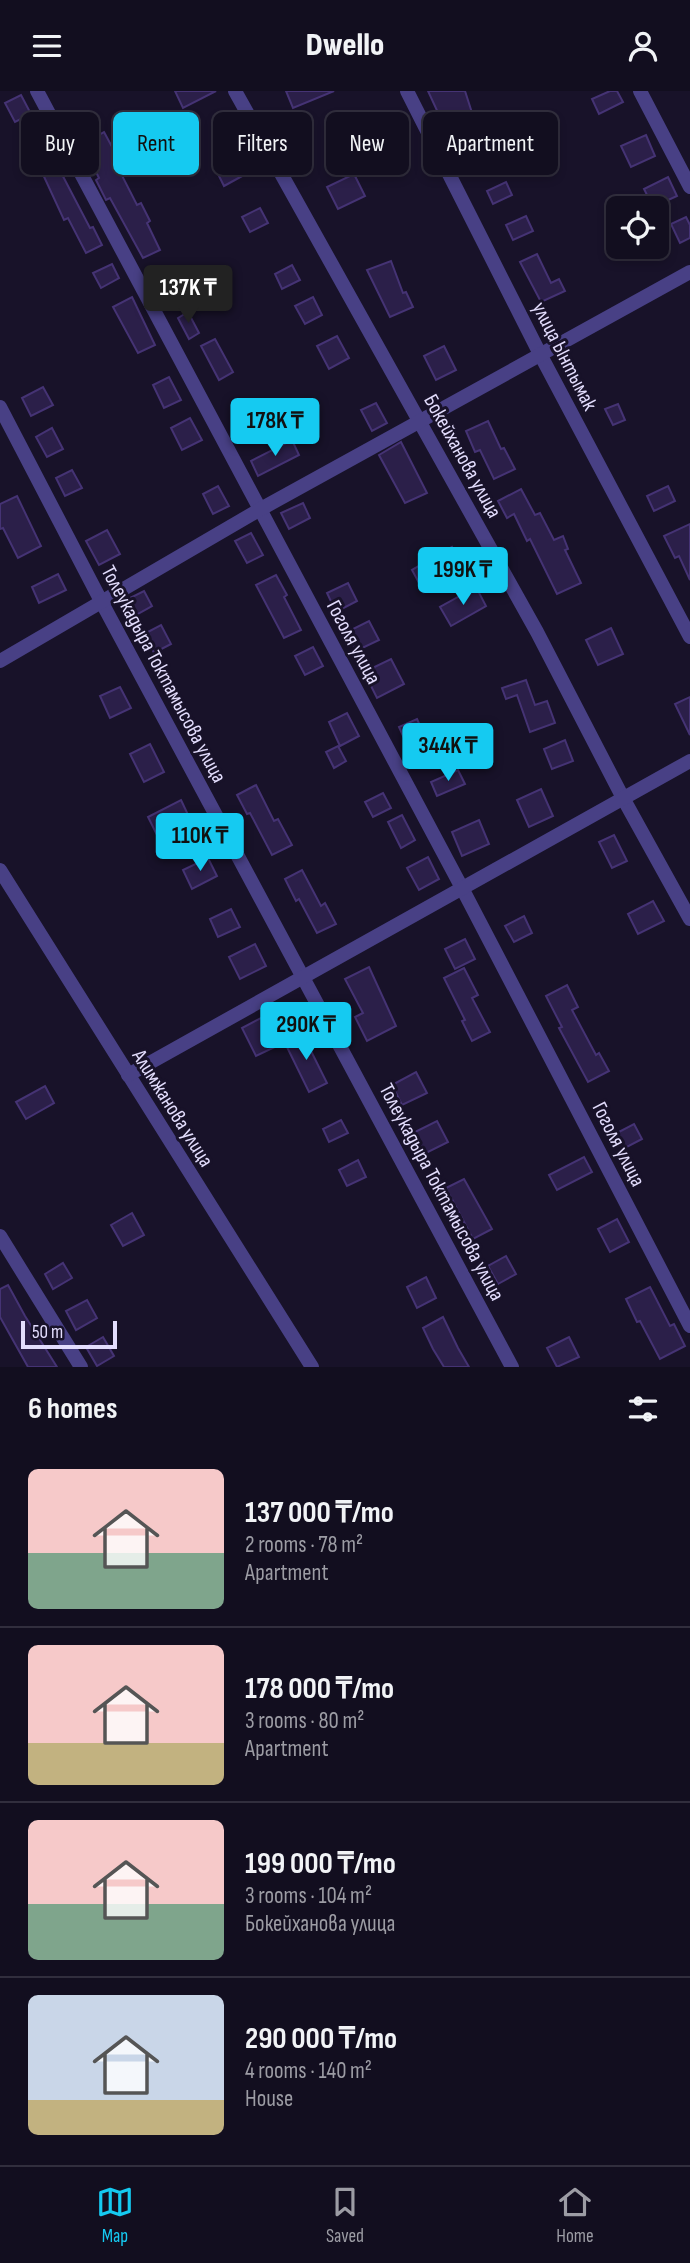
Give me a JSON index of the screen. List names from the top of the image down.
{
  "streets": {
    "street": [
      "улица Ынтымак",
      "Бокейханова улица",
      "Гоголя улица",
      "Толеукадыра Токтамысова улица",
      "Алимжанова улица"
    ]
  },
  "scale_bar": "50 m",
  "page": {
    "header": "Dwello",
    "chip": [
      "Buy",
      "Rent",
      "Filters",
      "New",
      "Apartment"
    ],
    "price": [
      "137K ₸",
      "178K ₸",
      "199K ₸",
      "344K ₸",
      "110K ₸",
      "290K ₸"
    ],
    "scale": "50 m",
    "heading": "6 homes",
    "list": [
      {
        "name": "137 000 ₸/mo",
        "note": "2 rooms · 78 m² · Apartment"
      },
      {
        "name": "178 000 ₸/mo",
        "note": "3 rooms · 80 m² · Apartment"
      },
      {
        "name": "199 000 ₸/mo",
        "note": "3 rooms · 104 m² · Бокейханова улица"
      },
      {
        "name": "290 000 ₸/mo",
        "note": "4 rooms · 140 m² · House"
      }
    ],
    "tabs": ["Map", "Saved", "Home"]
  }
}
